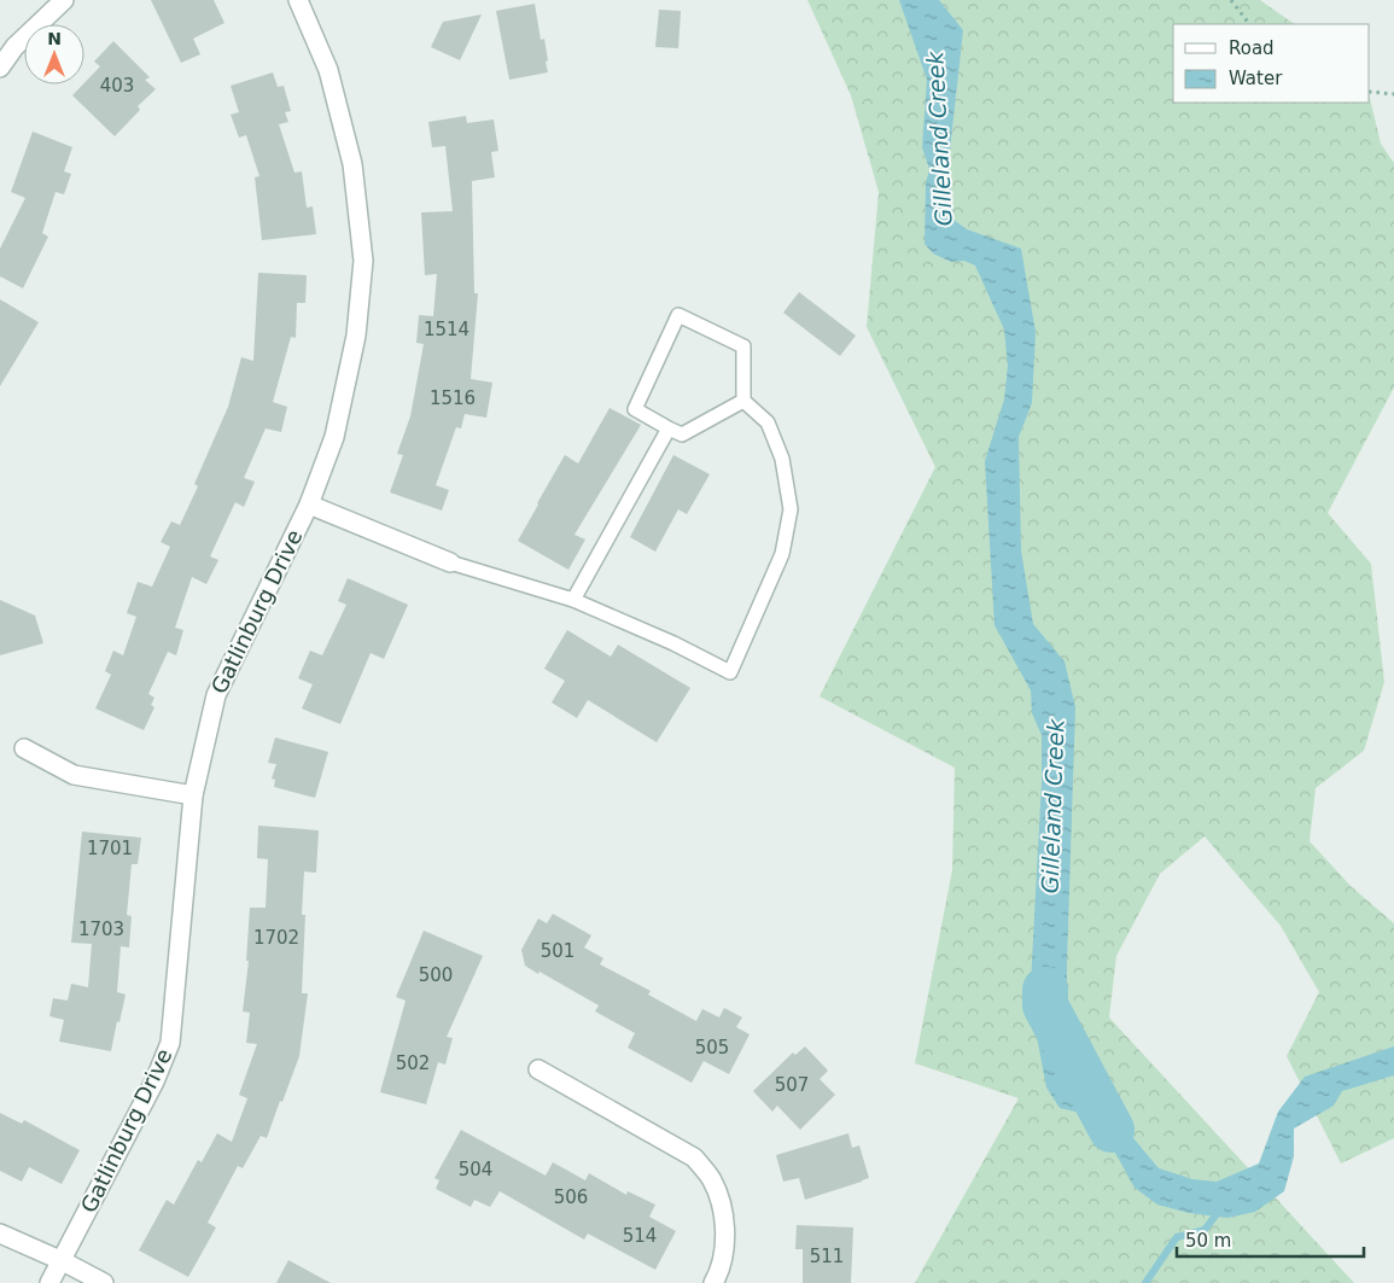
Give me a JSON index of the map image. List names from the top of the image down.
{
  "streets": {
    "street": ["Gatlinburg Drive"]
  },
  "water": ["Gilleland Creek"],
  "house_numbers": [
    "403",
    "1514",
    "1516",
    "1701",
    "1703",
    "1702",
    "501",
    "500",
    "505",
    "502",
    "507",
    "504",
    "506",
    "514",
    "511"
  ],
  "legend": ["Road", "Water"],
  "scale_bar": "50 m",
  "north": "top"
}
